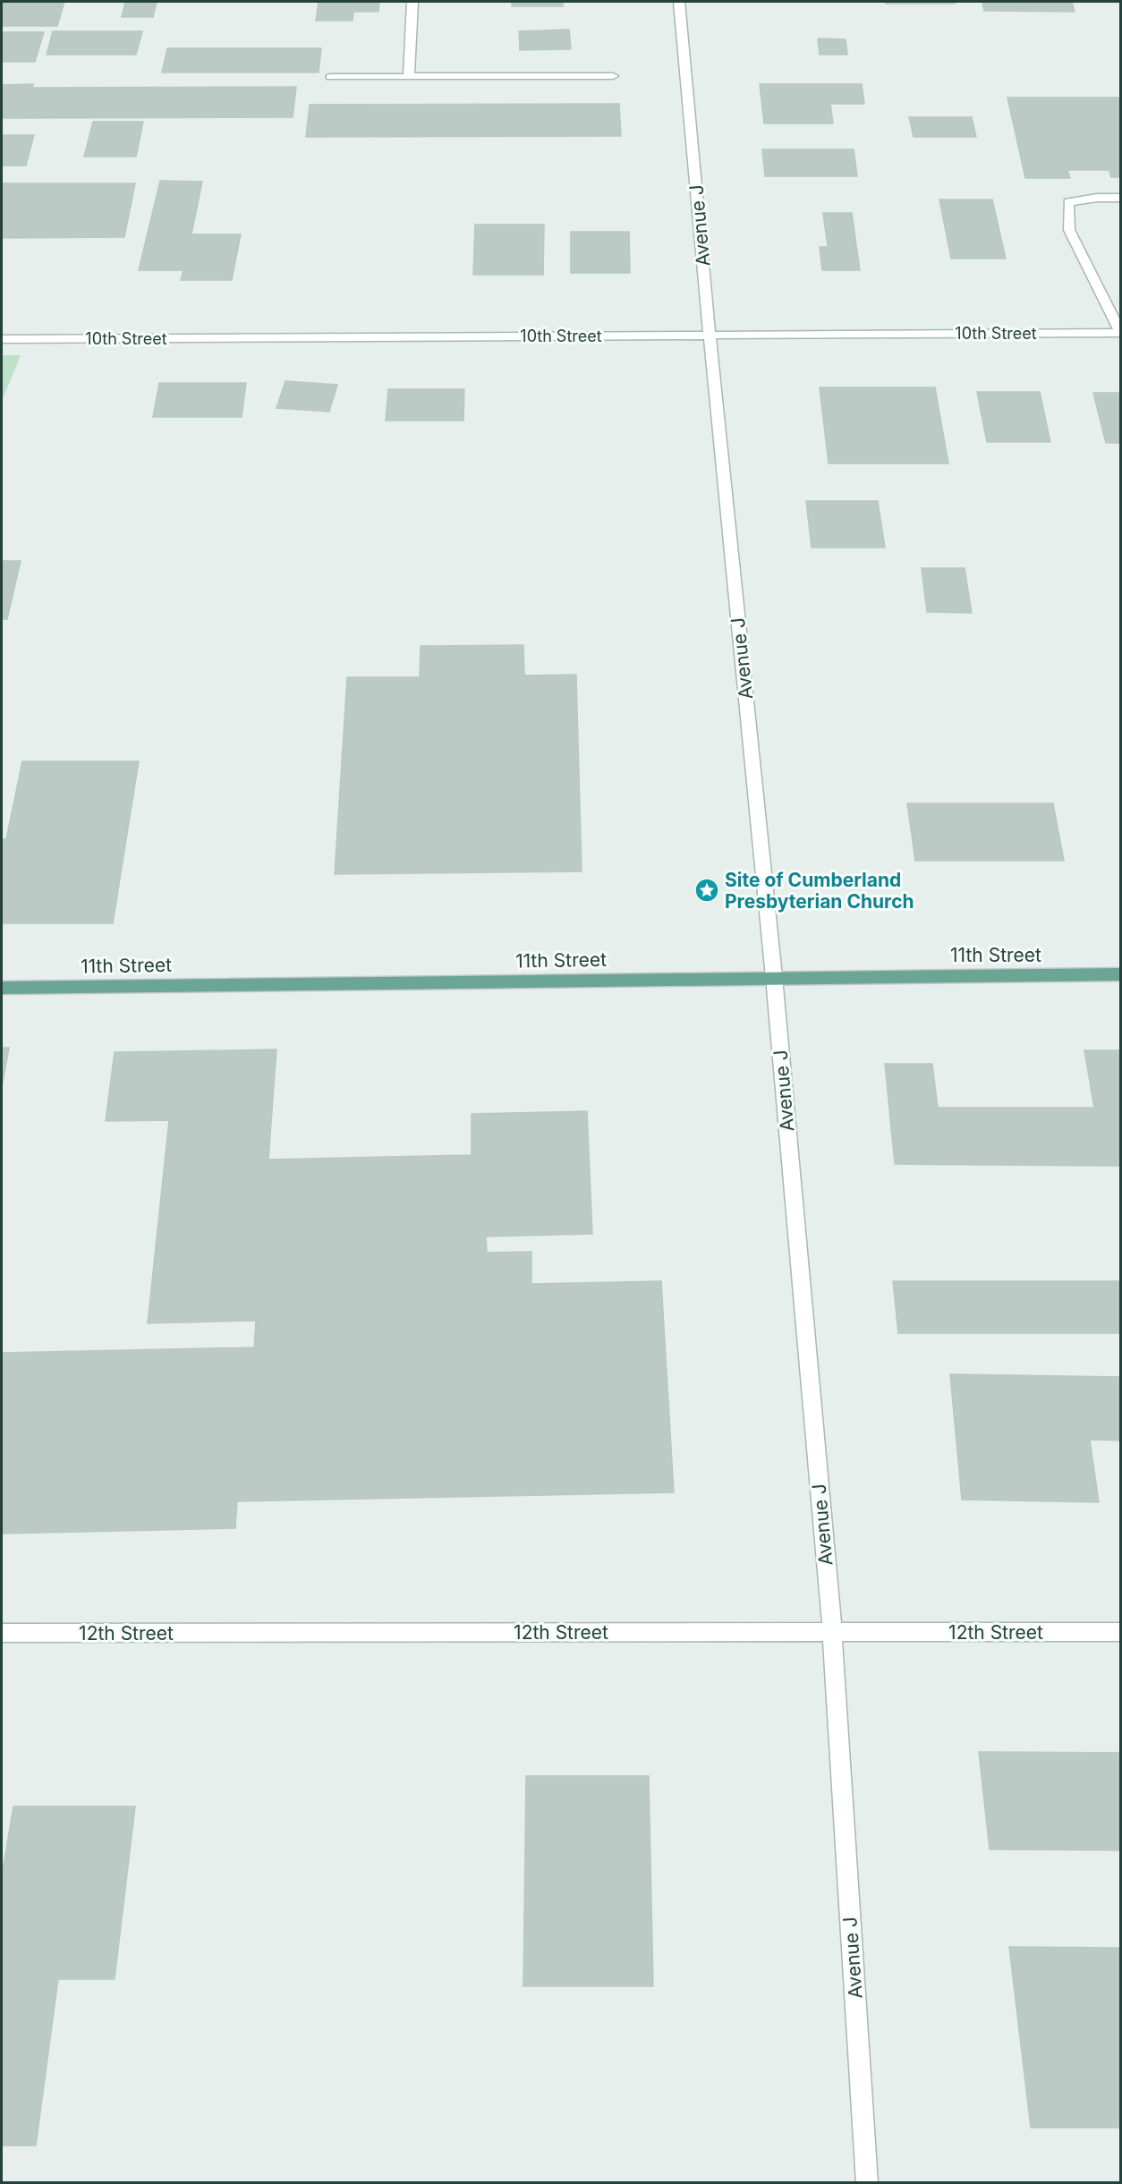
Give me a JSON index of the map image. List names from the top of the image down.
{
  "streets": {
    "main road": ["11th Street"],
    "street": ["Avenue J", "10th Street", "12th Street"]
  },
  "crossings": [
    ["Avenue J", "10th Street"],
    ["Avenue J", "11th Street"],
    ["Avenue J", "12th Street"]
  ],
  "places": {
    "place": ["Site of Cumberland Presbyterian Church"]
  }
}
